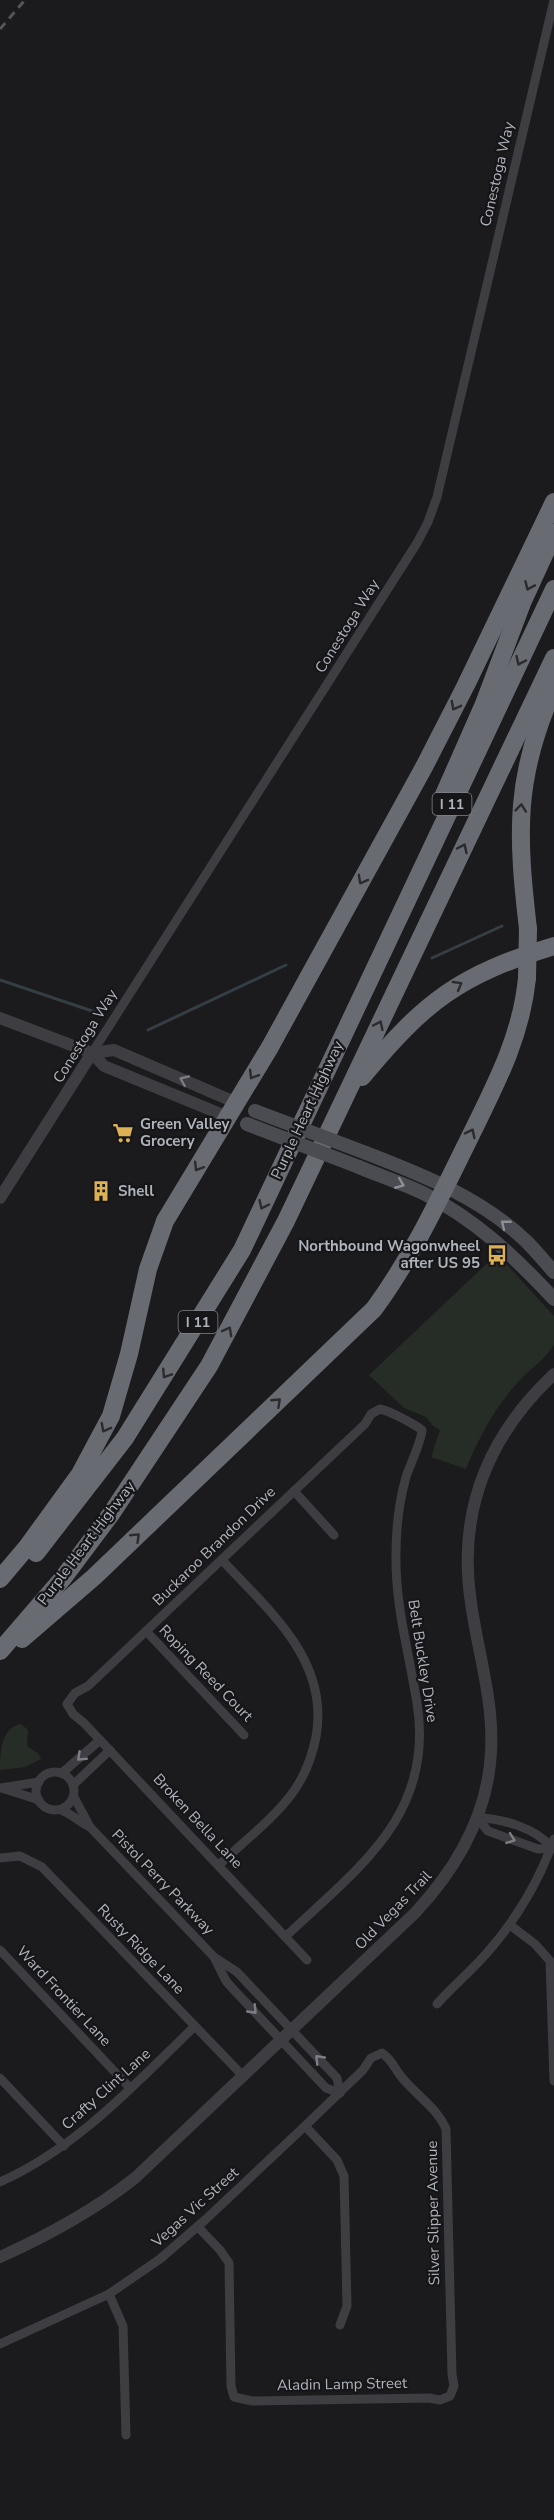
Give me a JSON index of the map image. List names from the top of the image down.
{
  "streets": {
    "highway": ["I 11", "Purple Heart Highway"],
    "street": [
      "Conestoga Way",
      "Buckaroo Brandon Drive",
      "Belt Buckley Drive",
      "Roping Reed Court",
      "Broken Bella Lane",
      "Pistol Perry Parkway",
      "Old Vegas Trail",
      "Rusty Ridge Lane",
      "Ward Frontier Lane",
      "Crafty Clint Lane",
      "Vegas Vic Street",
      "Silver Slipper Avenue",
      "Aladin Lamp Street"
    ]
  },
  "crossings": [
    ["Buckaroo Brandon Drive", "Belt Buckley Drive"],
    ["Buckaroo Brandon Drive", "Roping Reed Court"],
    ["Buckaroo Brandon Drive", "Broken Bella Lane"],
    ["Belt Buckley Drive", "Broken Bella Lane"],
    ["Pistol Perry Parkway", "Old Vegas Trail"],
    ["Old Vegas Trail", "Rusty Ridge Lane"],
    ["Rusty Ridge Lane", "Crafty Clint Lane"],
    ["Ward Frontier Lane", "Crafty Clint Lane"],
    ["Vegas Vic Street", "Silver Slipper Avenue"],
    ["Vegas Vic Street", "Aladin Lamp Street"],
    ["Silver Slipper Avenue", "Aladin Lamp Street"]
  ],
  "places": {
    "supermarket": ["Green Valley Grocery"],
    "building": ["Shell"],
    "bus stop": ["Northbound Wagonwheel after US 95"]
  }
}
